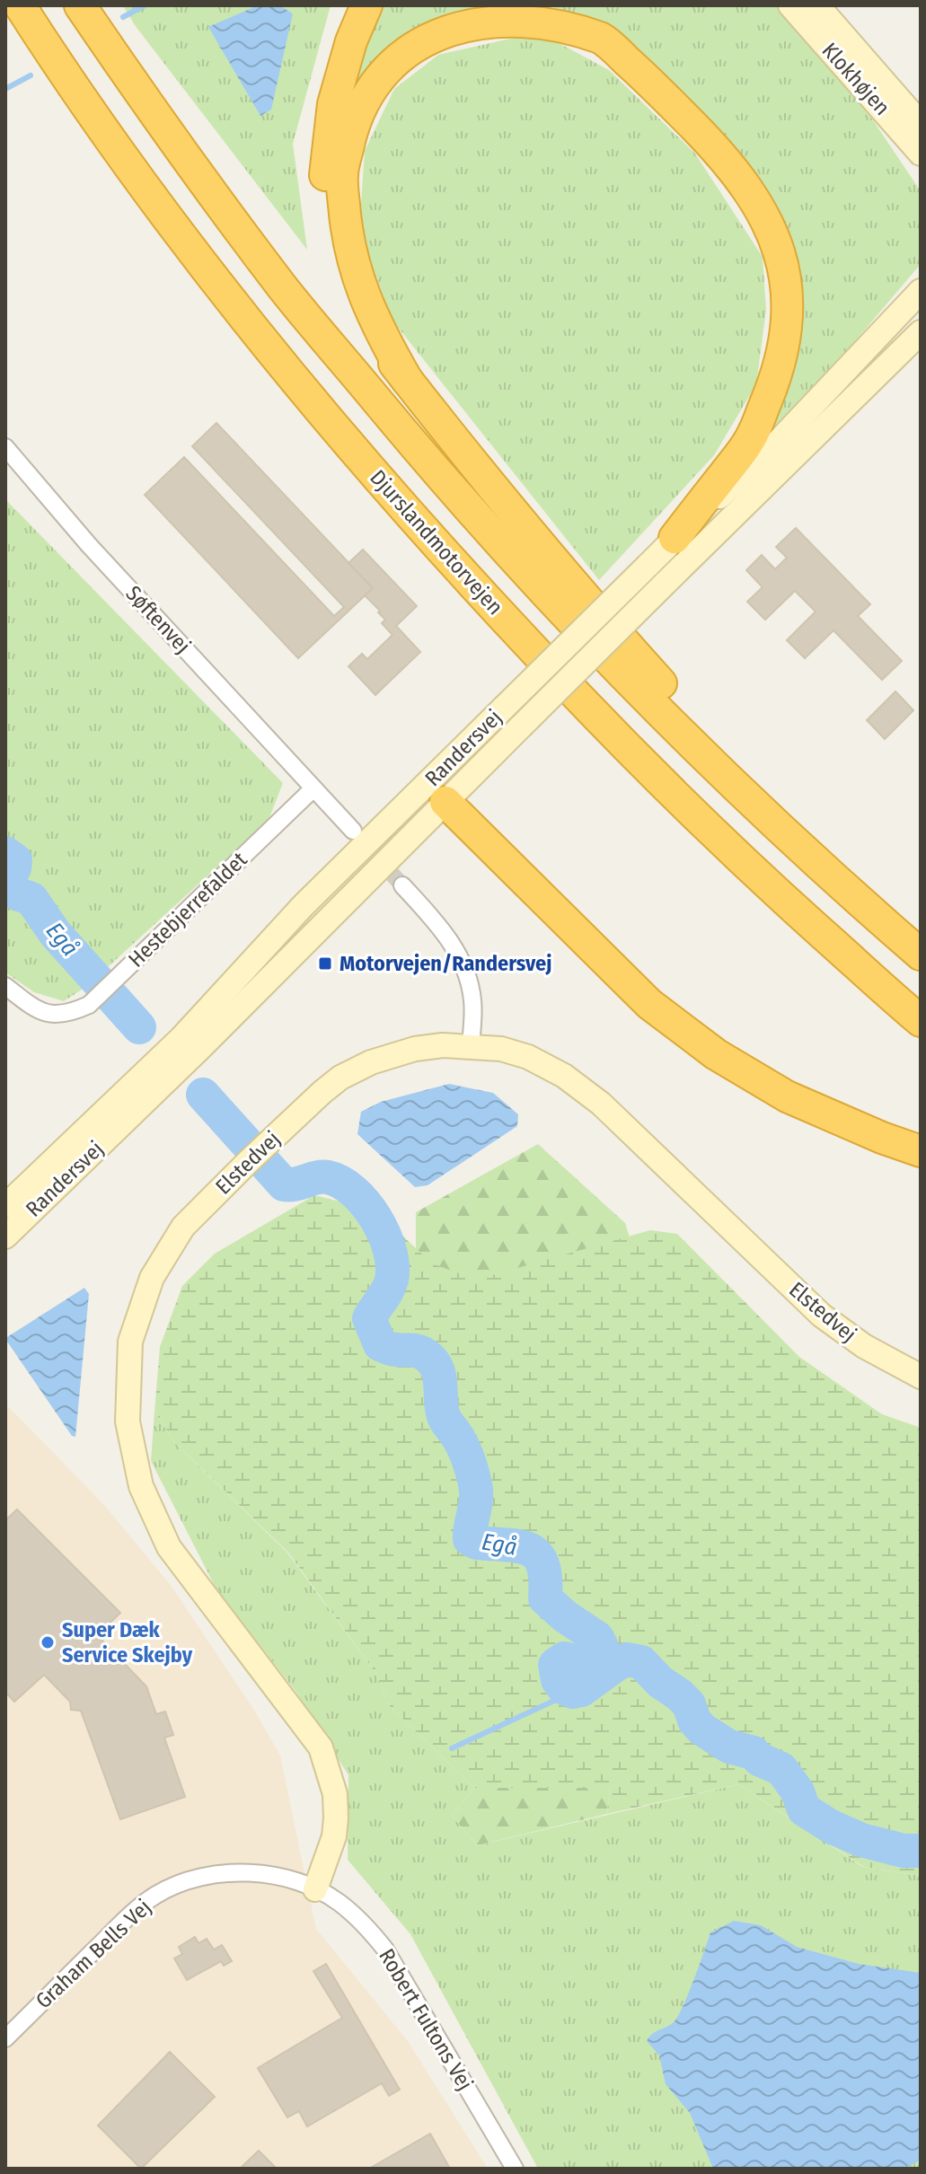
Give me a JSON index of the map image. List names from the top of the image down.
{
  "streets": {
    "highway": ["Djurslandmotorvejen"],
    "main road": ["Klokhøjen", "Randersvej", "Elstedvej"],
    "street": [
      "Søftenvej",
      "Hestebjerrefaldet",
      "Graham Bells Vej",
      "Robert Fultons Vej"
    ]
  },
  "crossings": [
    ["Søftenvej", "Hestebjerrefaldet"],
    ["Elstedvej", "Graham Bells Vej"],
    ["Elstedvej", "Robert Fultons Vej"],
    ["Graham Bells Vej", "Robert Fultons Vej"]
  ],
  "water": ["Egå"],
  "places": {
    "transit": ["Motorvejen/Randersvej"],
    "other": ["Super Dæk Service Skejby"]
  }
}
